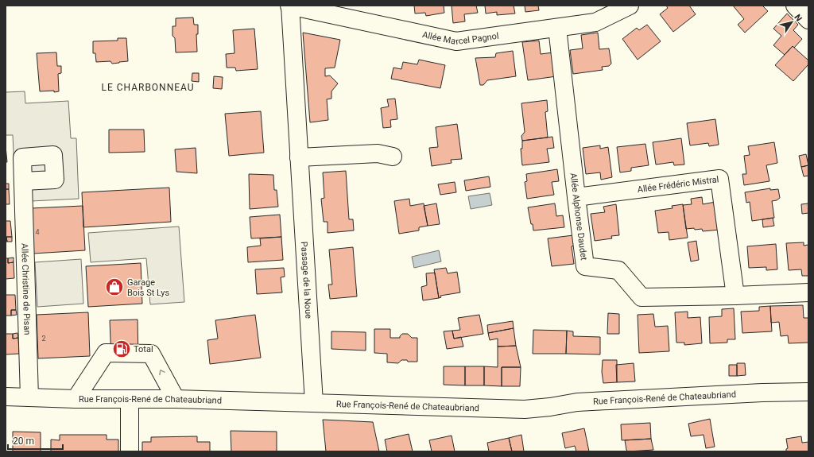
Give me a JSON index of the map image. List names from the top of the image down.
{
  "streets": {
    "street": [
      "Allée Marcel Pagnol",
      "Allée Frédéric Mistral",
      "Allée Alphonse Daudet",
      "Passage de la Noue",
      "Allée Christine de Pisan",
      "Rue François-René de Chateaubriand"
    ]
  },
  "crossings": [
    ["Allée Marcel Pagnol", "Allée Alphonse Daudet"],
    ["Allée Marcel Pagnol", "Passage de la Noue"],
    ["Allée Frédéric Mistral", "Allée Alphonse Daudet"],
    ["Passage de la Noue", "Rue François-René de Chateaubriand"],
    ["Allée Christine de Pisan", "Rue François-René de Chateaubriand"]
  ],
  "districts": ["LE CHARBONNEAU"],
  "places": {
    "shop": ["Garage Bois St Lys"],
    "fuel station": ["Total"]
  },
  "house_numbers": ["4", "2"],
  "scale_bar": "20 m",
  "north": "top right"
}
